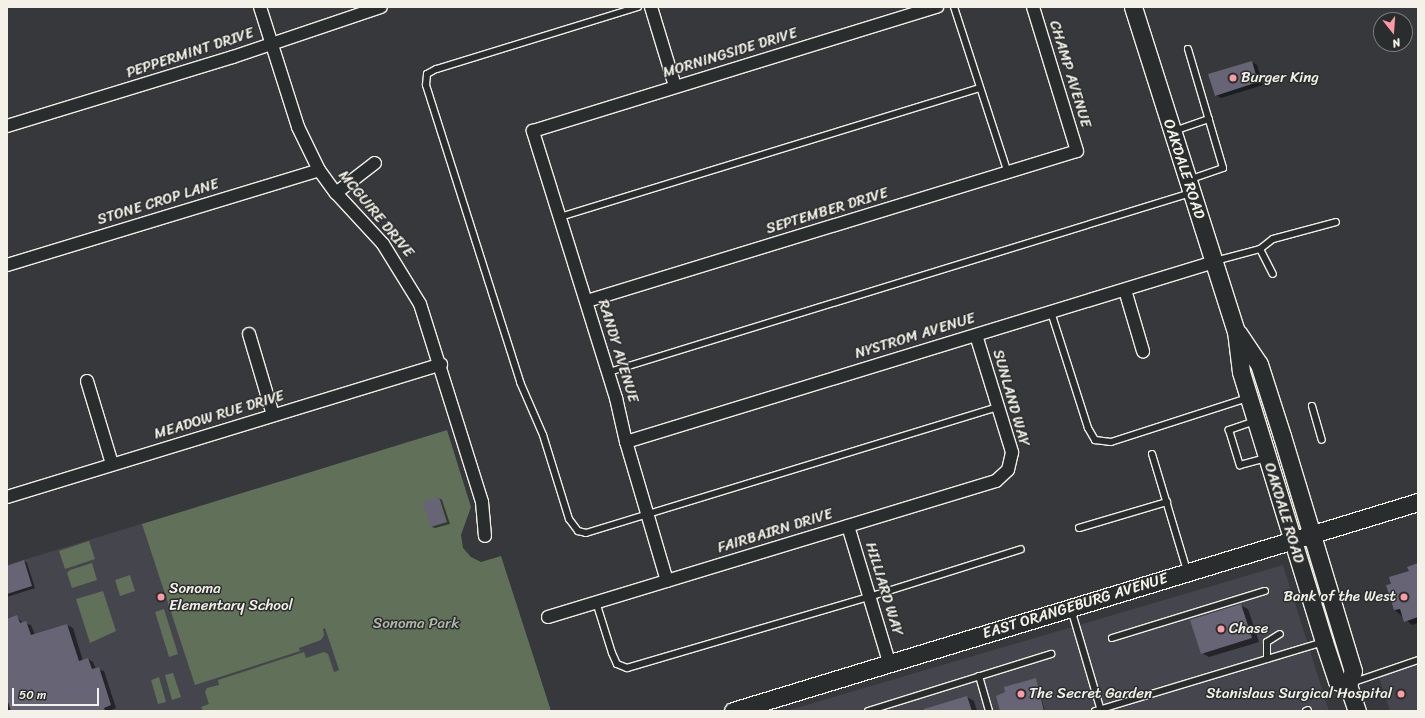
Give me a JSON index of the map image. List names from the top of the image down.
{
  "streets": {
    "main road": ["OAKDALE ROAD", "EAST ORANGEBURG AVENUE"],
    "street": [
      "PEPPERMINT DRIVE",
      "MORNINGSIDE DRIVE",
      "CHAMP AVENUE",
      "STONE CROP LANE",
      "SEPTEMBER DRIVE",
      "MCGUIRE DRIVE",
      "NYSTROM AVENUE",
      "RANDY AVENUE",
      "SUNLAND WAY",
      "MEADOW RUE DRIVE",
      "FAIRBAIRN DRIVE",
      "HILLIARD WAY"
    ]
  },
  "crossings": [
    ["PEPPERMINT DRIVE", "MCGUIRE DRIVE"],
    ["MORNINGSIDE DRIVE", "RANDY AVENUE"],
    ["CHAMP AVENUE", "SEPTEMBER DRIVE"],
    ["OAKDALE ROAD", "NYSTROM AVENUE"],
    ["OAKDALE ROAD", "EAST ORANGEBURG AVENUE"],
    ["STONE CROP LANE", "MCGUIRE DRIVE"],
    ["SEPTEMBER DRIVE", "RANDY AVENUE"],
    ["MCGUIRE DRIVE", "MEADOW RUE DRIVE"],
    ["NYSTROM AVENUE", "RANDY AVENUE"],
    ["NYSTROM AVENUE", "SUNLAND WAY"],
    ["RANDY AVENUE", "FAIRBAIRN DRIVE"],
    ["SUNLAND WAY", "FAIRBAIRN DRIVE"],
    ["FAIRBAIRN DRIVE", "HILLIARD WAY"],
    ["HILLIARD WAY", "EAST ORANGEBURG AVENUE"]
  ],
  "parks": ["Sonoma Park"],
  "places": [
    "Burger King",
    "Sonoma Elementary School",
    "Bank of the West",
    "Chase",
    "The Secret Garden",
    "Stanislaus Surgical Hospital"
  ],
  "scale_bar": "50 m",
  "north": "bottom"
}
